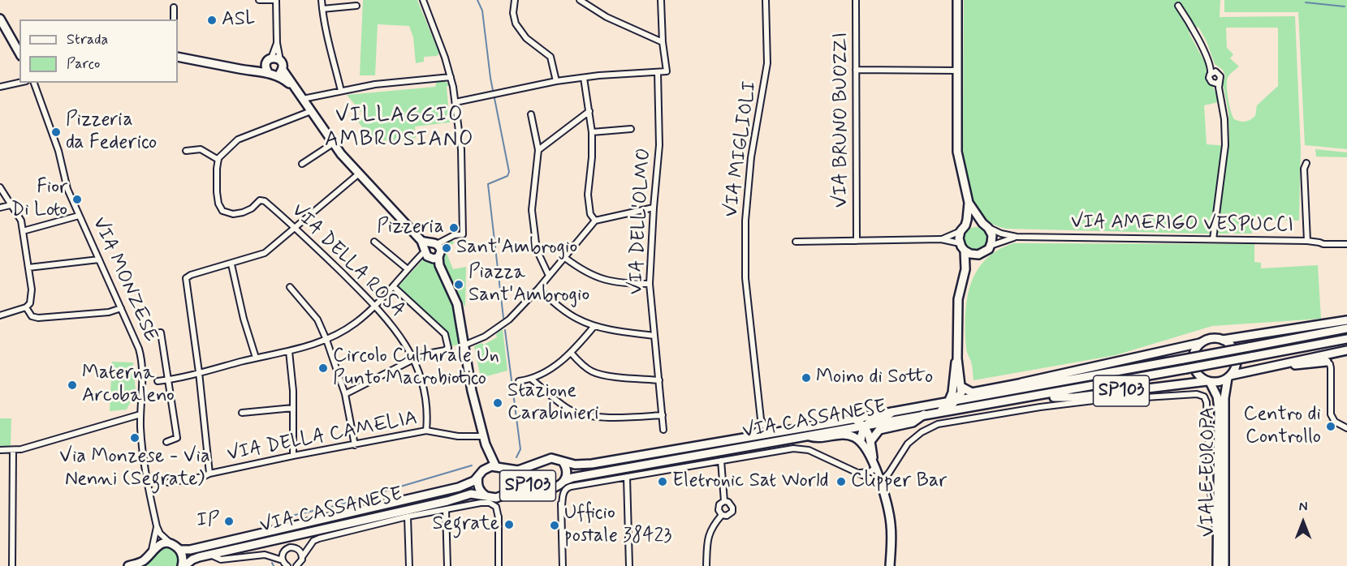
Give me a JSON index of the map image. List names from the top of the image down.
{
  "streets": {
    "main road": ["SP103", "VIA CASSANESE", "VIALE EUROPA"],
    "street": [
      "VIA BRUNO BUOZZI",
      "VIA MIGLIOLI",
      "VIA DELL'OLMO",
      "VIA AMERIGO VESPUCCI",
      "VIA DELLA ROSA",
      "VIA MONZESE",
      "VIA DELLA CAMELIA"
    ]
  },
  "crossings": [
    ["VIA DELLA ROSA", "VIA DELLA CAMELIA"],
    ["SP103", "VIA CASSANESE"],
    ["SP103", "VIALE EUROPA"]
  ],
  "districts": ["VILLAGGIO AMBROSIANO"],
  "places": [
    "ASL",
    "Pizzeria da Federico",
    "Fior Di Loto",
    "Pizzeria",
    "Sant'Ambrogio",
    "Piazza Sant'Ambrogio",
    "Circolo Culturale Un Punto Macrobiotico",
    "Moino di Sotto",
    "Materna Arcobaleno",
    "Stazione Carabinieri",
    "Centro di Controllo",
    "Via Monzese - Via Nenni (Segrate)",
    "Eletronic Sat World",
    "Clipper Bar",
    "IP",
    "Segrate",
    "Ufficio postale 38423"
  ],
  "legend": ["Strada", "Parco"],
  "north": "top"
}
